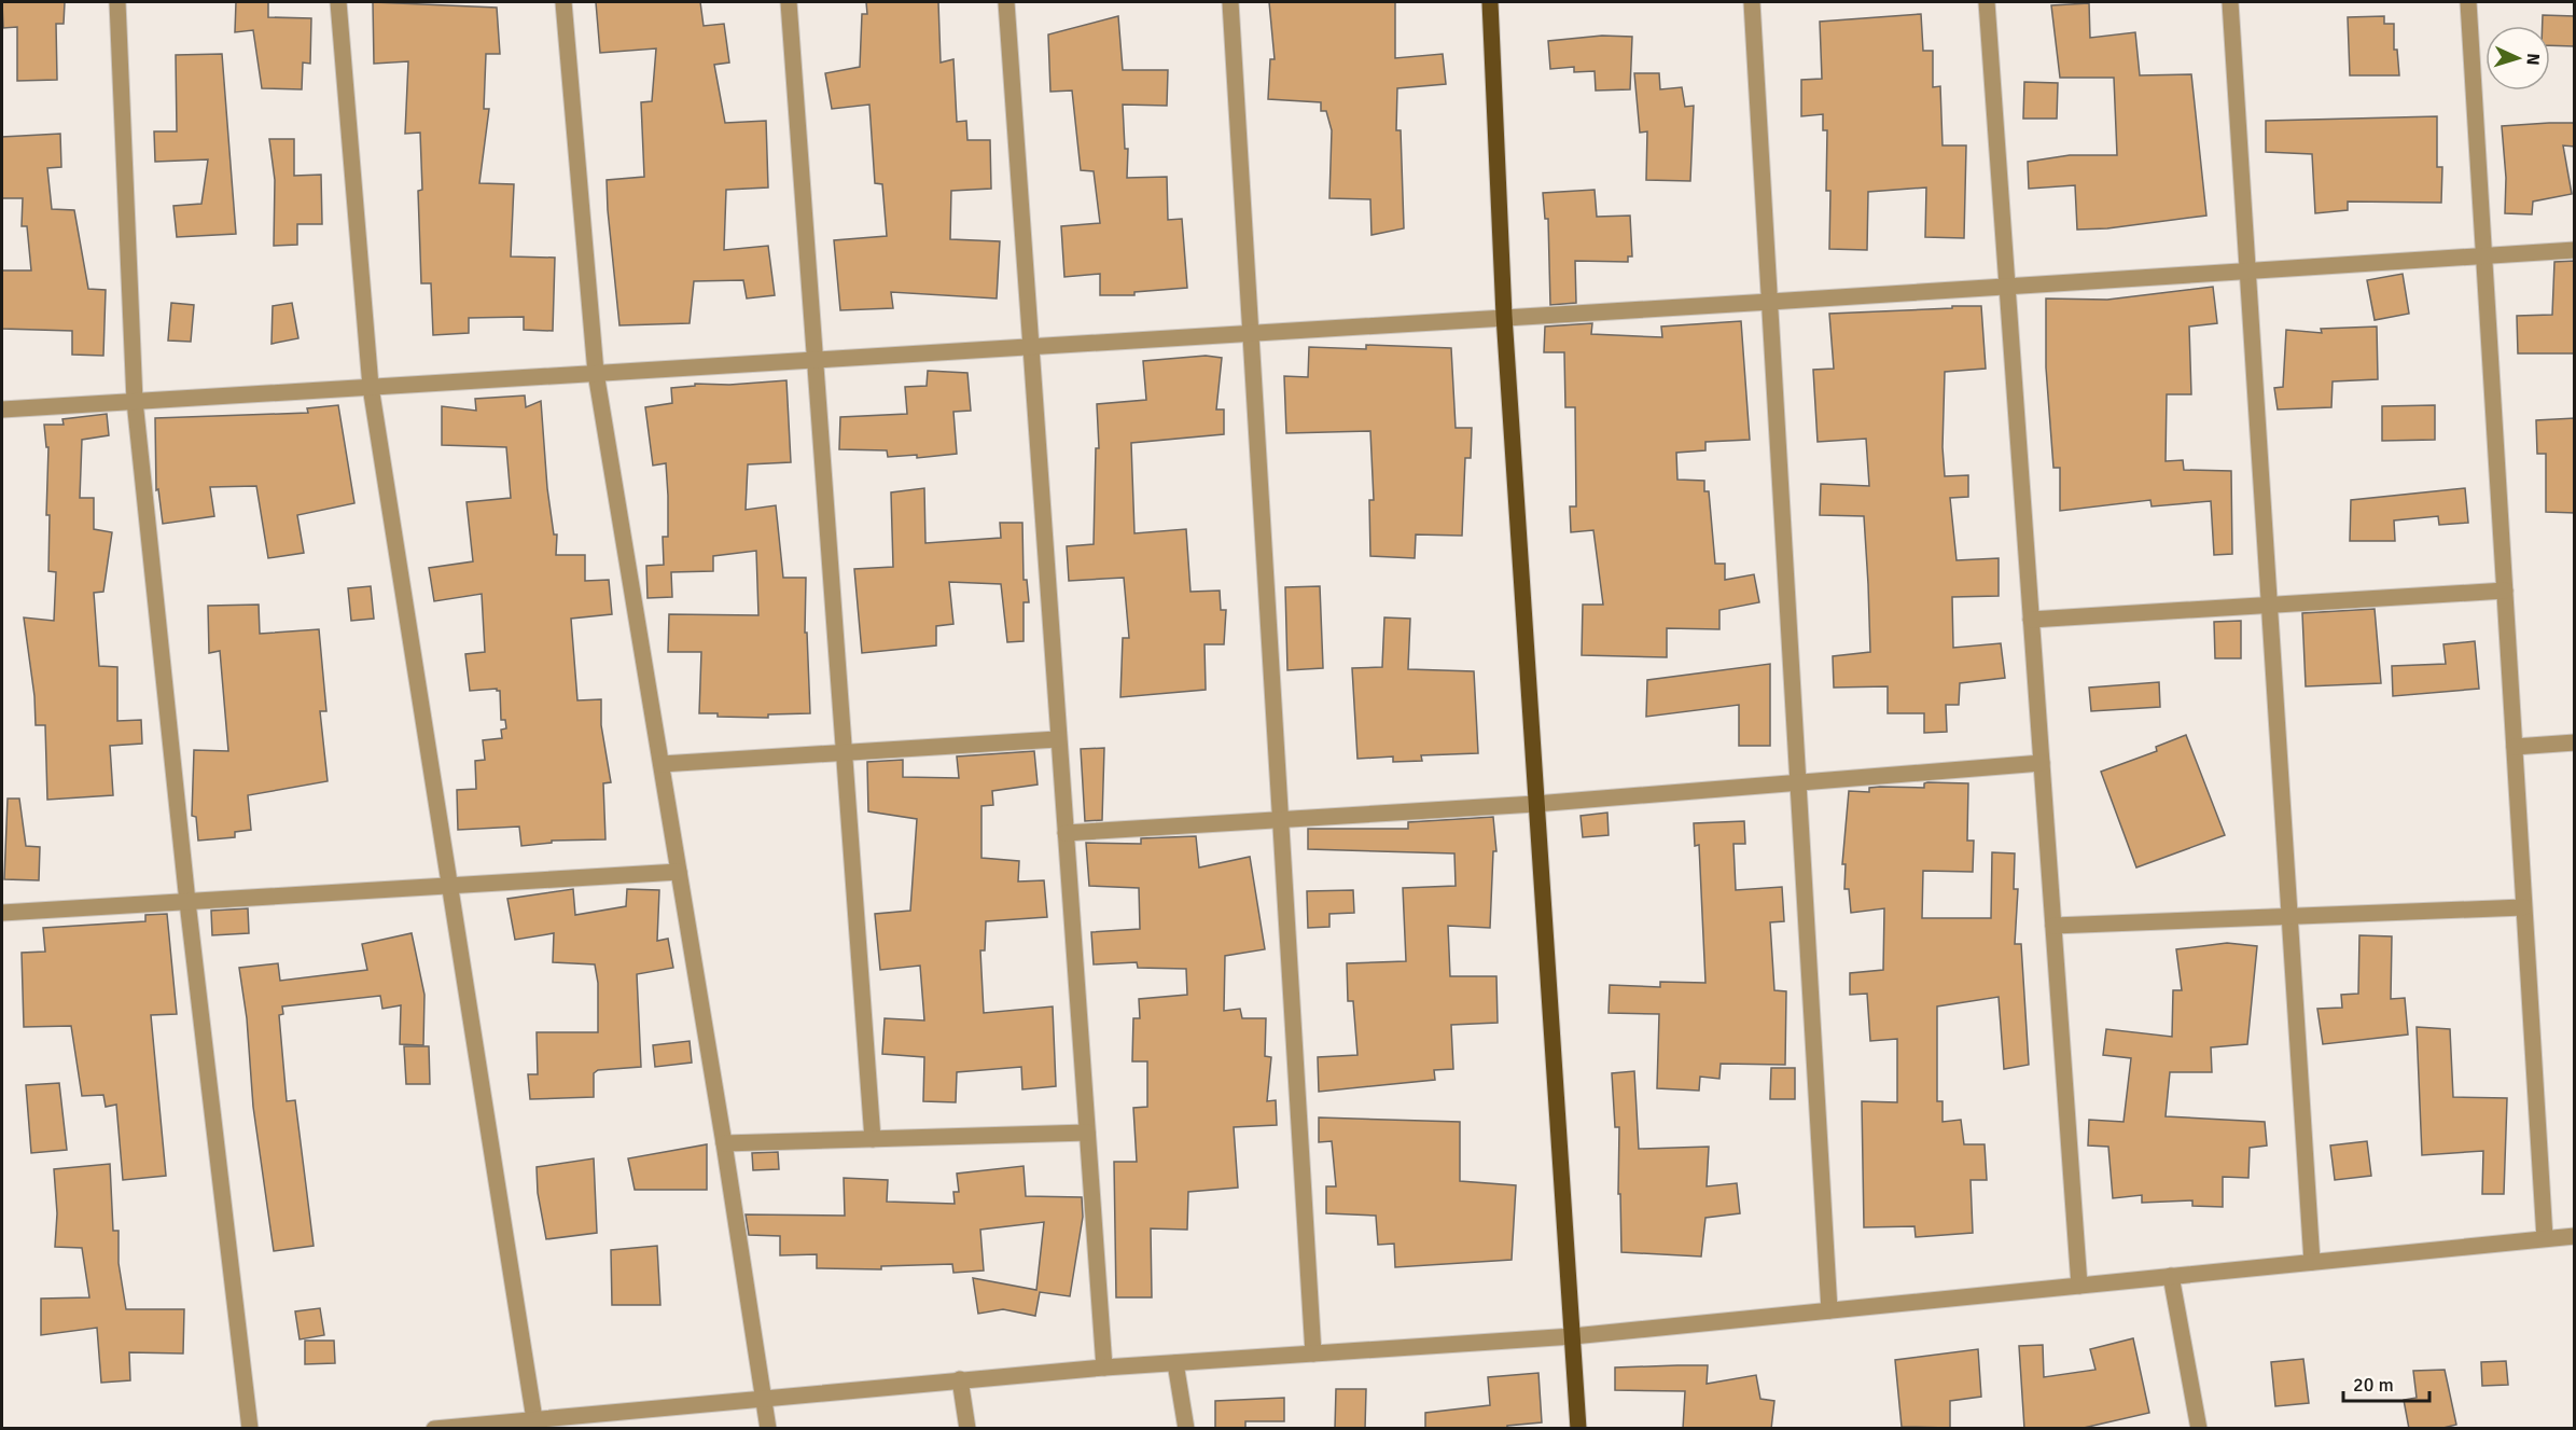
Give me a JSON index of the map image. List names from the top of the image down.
{
  "scale_bar": "20 m",
  "north": "right"
}
